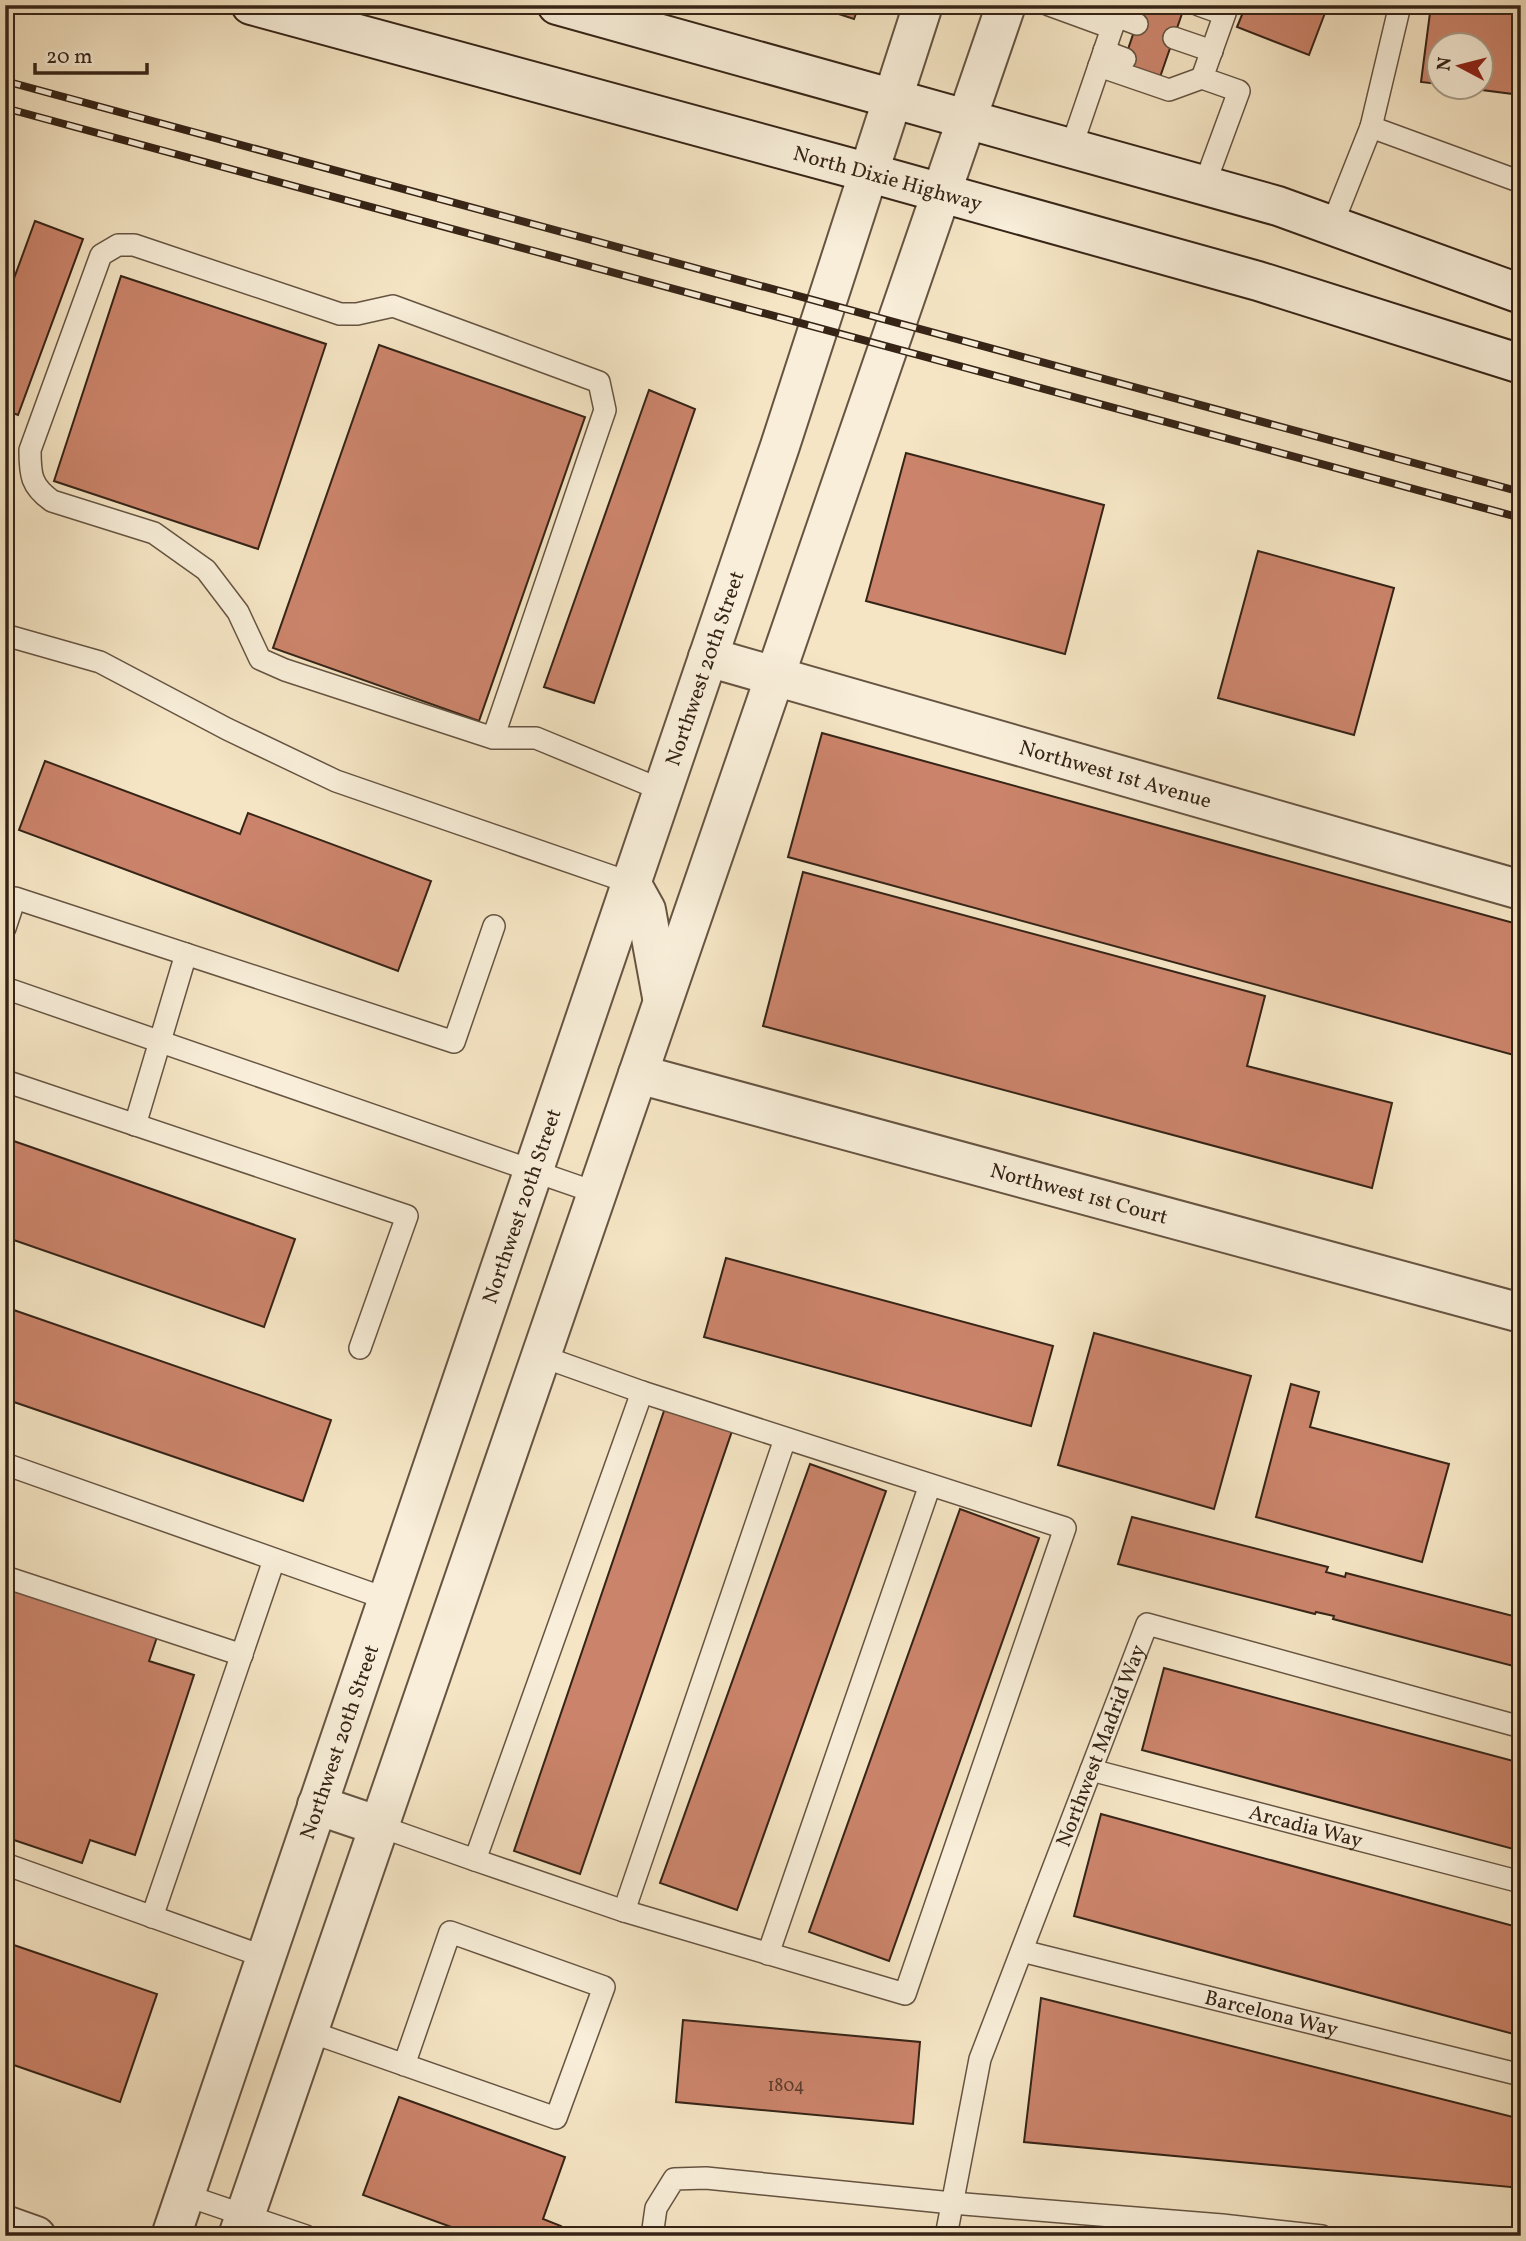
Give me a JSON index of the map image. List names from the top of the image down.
{
  "streets": {
    "street": [
      "North Dixie Highway",
      "Northwest 20th Street",
      "Northwest 1st Avenue",
      "Northwest 1st Court"
    ],
    "lane": ["Northwest Madrid Way", "Arcadia Way", "Barcelona Way"]
  },
  "crossings": [
    ["North Dixie Highway", "Northwest 20th Street"],
    ["Northwest 20th Street", "Northwest 1st Avenue"],
    ["Northwest Madrid Way", "Arcadia Way"],
    ["Northwest Madrid Way", "Barcelona Way"]
  ],
  "house_numbers": ["1804"],
  "scale_bar": "20 m",
  "north": "left"
}
